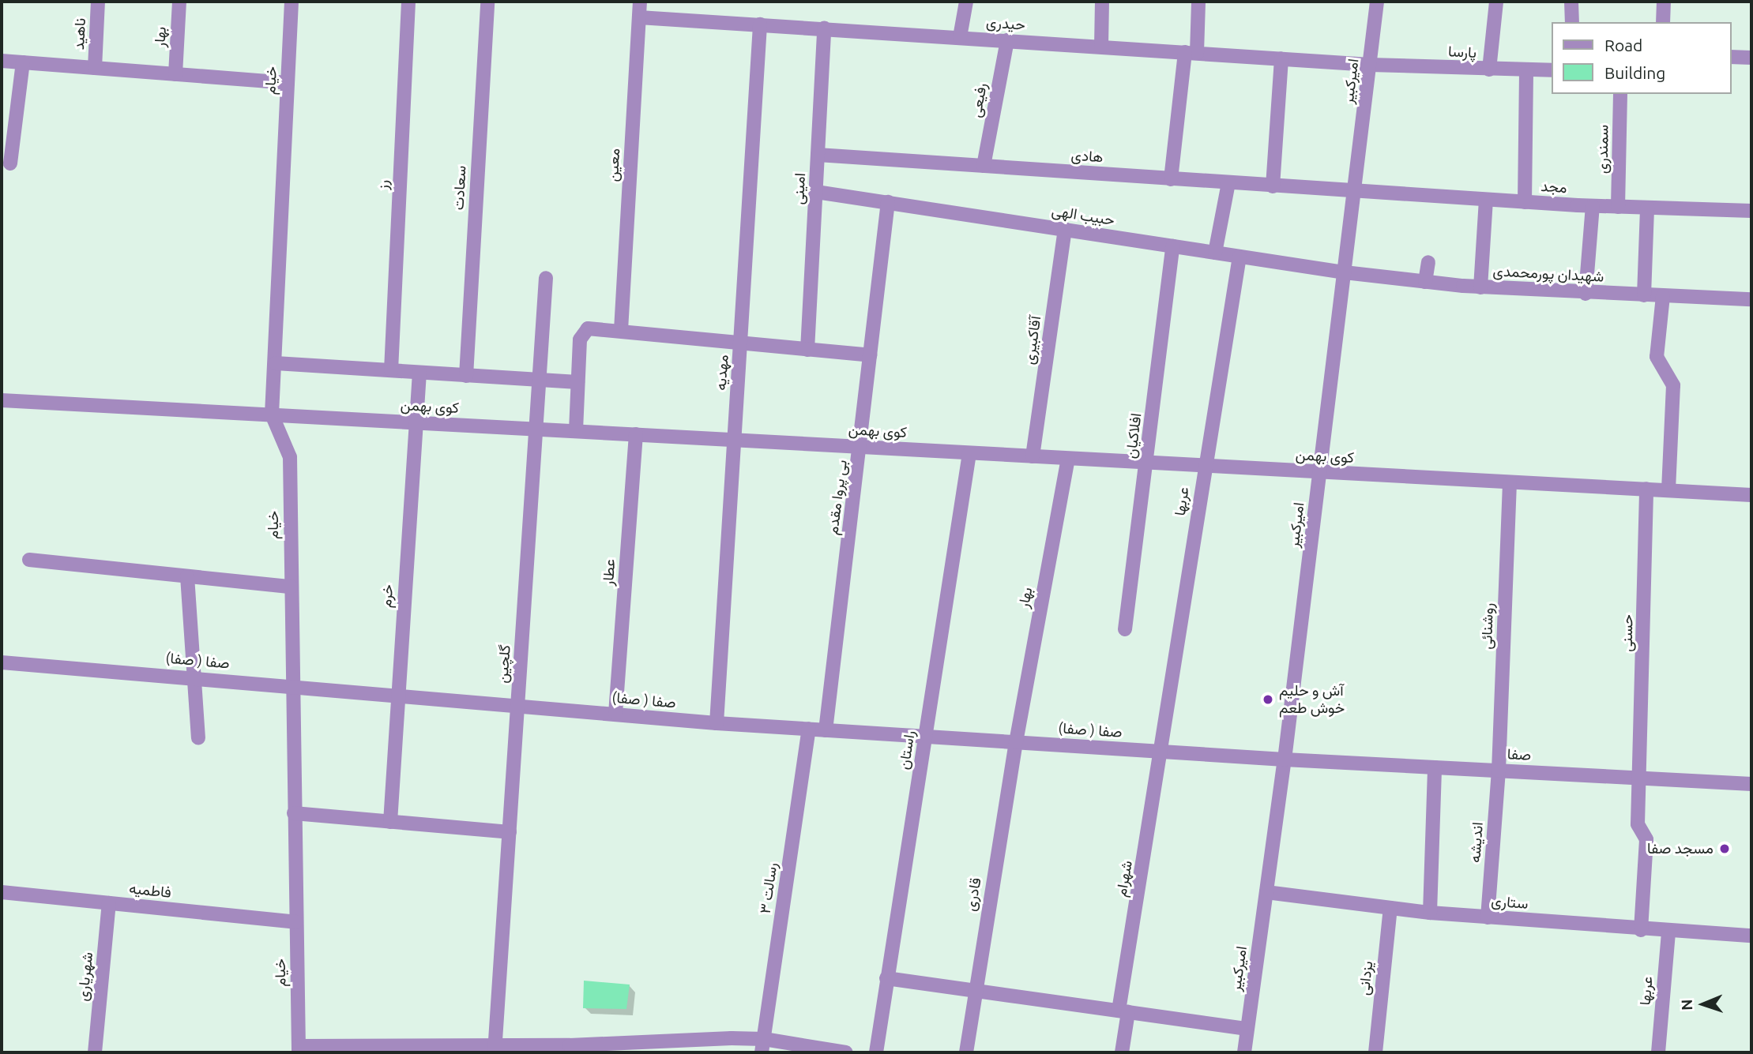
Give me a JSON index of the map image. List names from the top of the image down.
{
  "streets": {
    "street": [
      "حیدری",
      "ناهید",
      "بهار",
      "پارسا",
      "خیام",
      "امیرکبیر",
      "رفیعی",
      "سمندری",
      "هادی",
      "معین",
      "رز",
      "مجد",
      "سعادت",
      "امینی",
      "حبیب الهی",
      "شهیدان پورمحمدی",
      "آقاکبیری",
      "مهدیه",
      "کوی بهمن",
      "افلاکیان",
      "بی پروا مقدم",
      "عربها",
      "عطار",
      "خرم",
      "روشنائی",
      "حسنی",
      "صفا ( صفا)",
      "گلچین",
      "راستان",
      "صفا",
      "اندیشه",
      "شهرام",
      "رسالت ۳",
      "فاطمیه",
      "قادری",
      "ستاری",
      "شهریاری",
      "یزدانی"
    ]
  },
  "crossings": [
    ["حیدری", "پارسا"],
    ["حیدری", "امیرکبیر"],
    ["حیدری", "رفیعی"],
    ["حیدری", "معین"],
    ["حیدری", "امینی"],
    ["حیدری", "مهدیه"],
    ["بهار", "کوی بهمن"],
    ["بهار", "صفا ( صفا)"],
    ["بهار", "قادری"],
    ["پارسا", "امیرکبیر"],
    ["خیام", "کوی بهمن"],
    ["خیام", "صفا ( صفا)"],
    ["خیام", "فاطمیه"],
    ["امیرکبیر", "هادی"],
    ["امیرکبیر", "مجد"],
    ["امیرکبیر", "حبیب الهی"],
    ["امیرکبیر", "شهیدان پورمحمدی"],
    ["امیرکبیر", "کوی بهمن"],
    ["امیرکبیر", "صفا ( صفا)"],
    ["امیرکبیر", "صفا"],
    ["امیرکبیر", "ستاری"],
    ["رفیعی", "هادی"],
    ["سمندری", "مجد"],
    ["هادی", "مجد"],
    ["هادی", "امینی"],
    ["امینی", "حبیب الهی"],
    ["حبیب الهی", "شهیدان پورمحمدی"],
    ["حبیب الهی", "آقاکبیری"],
    ["حبیب الهی", "افلاکیان"],
    ["حبیب الهی", "بی پروا مقدم"],
    ["حبیب الهی", "عربها"],
    ["آقاکبیری", "کوی بهمن"],
    ["مهدیه", "کوی بهمن"],
    ["مهدیه", "صفا ( صفا)"],
    ["کوی بهمن", "افلاکیان"],
    ["کوی بهمن", "بی پروا مقدم"],
    ["کوی بهمن", "عربها"],
    ["کوی بهمن", "عطار"],
    ["کوی بهمن", "خرم"],
    ["کوی بهمن", "روشنائی"],
    ["کوی بهمن", "حسنی"],
    ["کوی بهمن", "گلچین"],
    ["کوی بهمن", "راستان"],
    ["بی پروا مقدم", "صفا ( صفا)"],
    ["عربها", "صفا ( صفا)"],
    ["عربها", "شهرام"],
    ["عربها", "ستاری"],
    ["عطار", "صفا ( صفا)"],
    ["خرم", "صفا ( صفا)"],
    ["روشنائی", "صفا"],
    ["روشنائی", "اندیشه"],
    ["حسنی", "صفا"],
    ["حسنی", "ستاری"],
    ["صفا ( صفا)", "گلچین"],
    ["صفا ( صفا)", "راستان"],
    ["صفا ( صفا)", "صفا"],
    ["صفا ( صفا)", "شهرام"],
    ["صفا ( صفا)", "رسالت ۳"],
    ["صفا ( صفا)", "قادری"],
    ["صفا", "اندیشه"],
    ["اندیشه", "ستاری"],
    ["فاطمیه", "شهریاری"],
    ["ستاری", "یزدانی"]
  ],
  "places": ["آش و حلیم خوش طعم", "مسجد صفا"],
  "legend": ["Road", "Building"],
  "north": "left"
}
